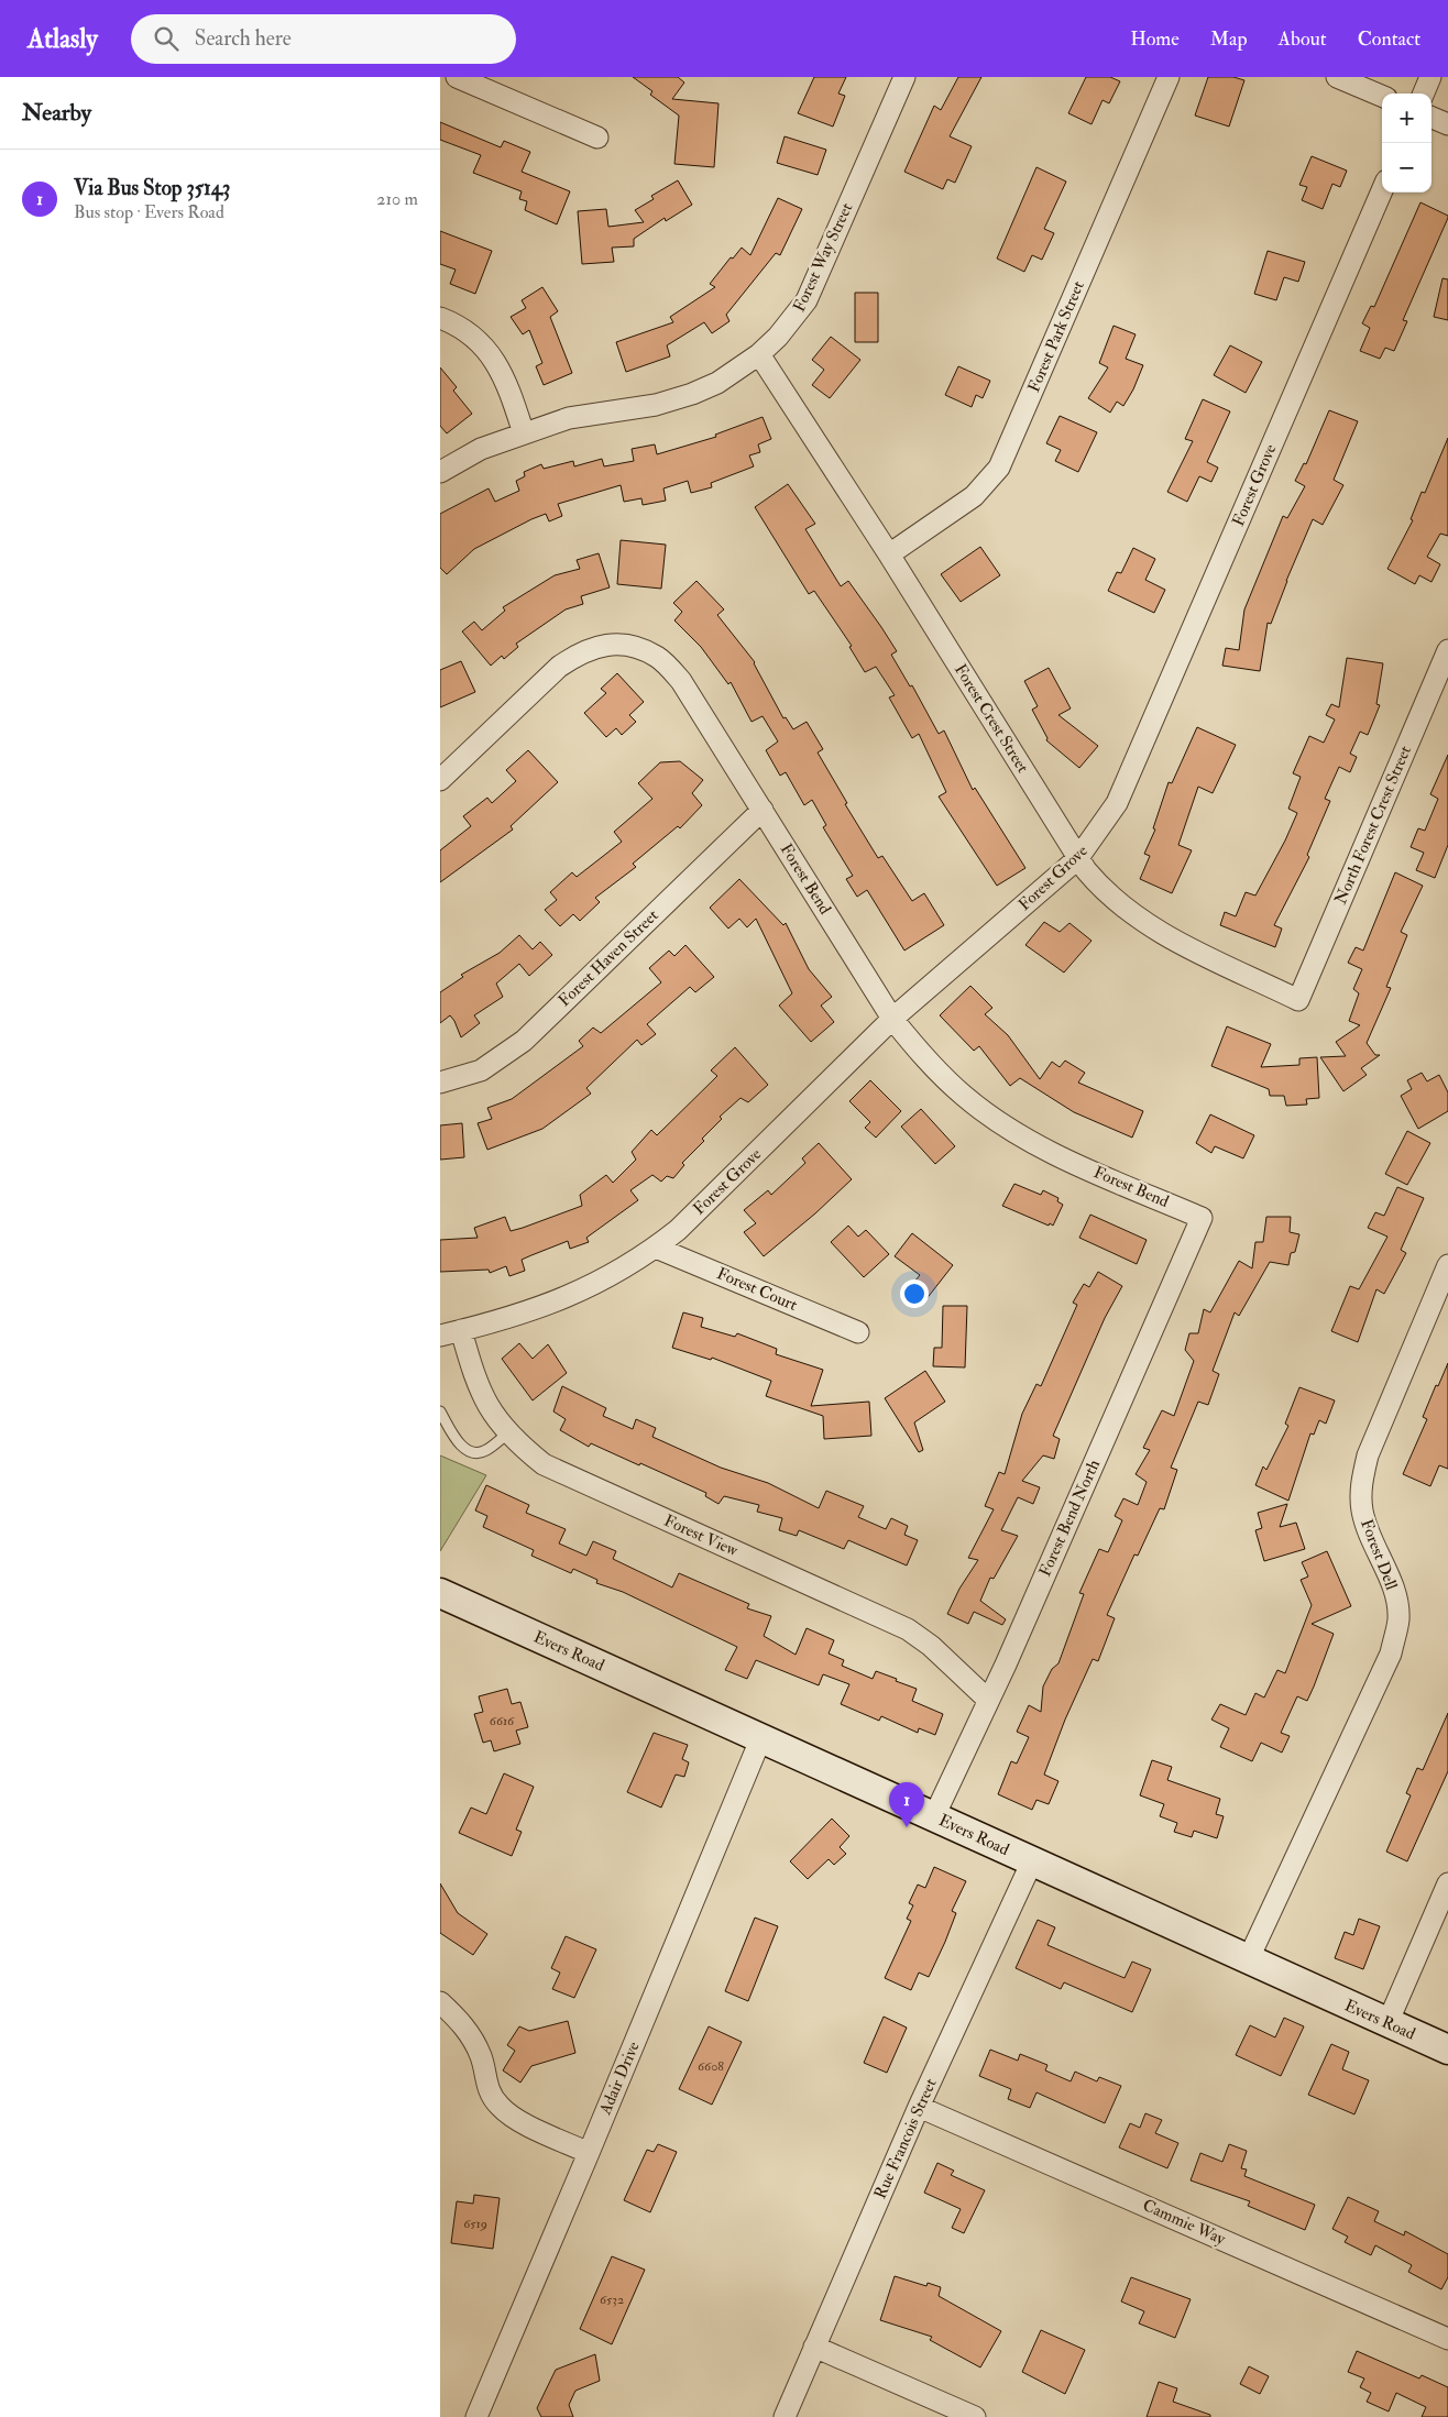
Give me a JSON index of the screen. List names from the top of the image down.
{
  "streets": {
    "main road": ["Evers Road"],
    "street": [
      "Forest Way Street",
      "Forest Park Street",
      "Forest Grove",
      "Forest Crest Street",
      "North Forest Crest Street",
      "Forest Bend",
      "Forest Haven Street",
      "Forest Court",
      "Forest Bend North",
      "Forest View",
      "Forest Dell",
      "Adair Drive",
      "Rue Francois Street",
      "Cammie Way"
    ]
  },
  "crossings": [
    ["Forest Way Street", "Forest Crest Street"],
    ["Forest Park Street", "Forest Crest Street"],
    ["Forest Grove", "Forest Crest Street"],
    ["Forest Grove", "Forest Bend"],
    ["Forest Grove", "Forest Court"],
    ["Forest Grove", "Forest View"],
    ["Forest Crest Street", "North Forest Crest Street"],
    ["Forest Bend", "Forest Haven Street"],
    ["Forest Bend", "Forest Bend North"],
    ["Forest Bend North", "Forest View"],
    ["Forest Bend North", "Evers Road"],
    ["Forest Dell", "Evers Road"],
    ["Evers Road", "Adair Drive"],
    ["Evers Road", "Rue Francois Street"],
    ["Rue Francois Street", "Cammie Way"]
  ],
  "house_numbers": [
    "6616",
    "6608",
    "6519",
    "6532"
  ],
  "page": {
    "header": "Atlasly",
    "search": "Search here",
    "nav": [
      "Home",
      "Map",
      "About",
      "Contact"
    ],
    "heading": "Nearby",
    "map_buttons": ["+", "−"],
    "list": [
      {
        "mark": "1",
        "name": "Via Bus Stop 35143",
        "note": "Bus stop · Evers Road",
        "value": "210 m"
      }
    ],
    "pins": "1"
  }
}
